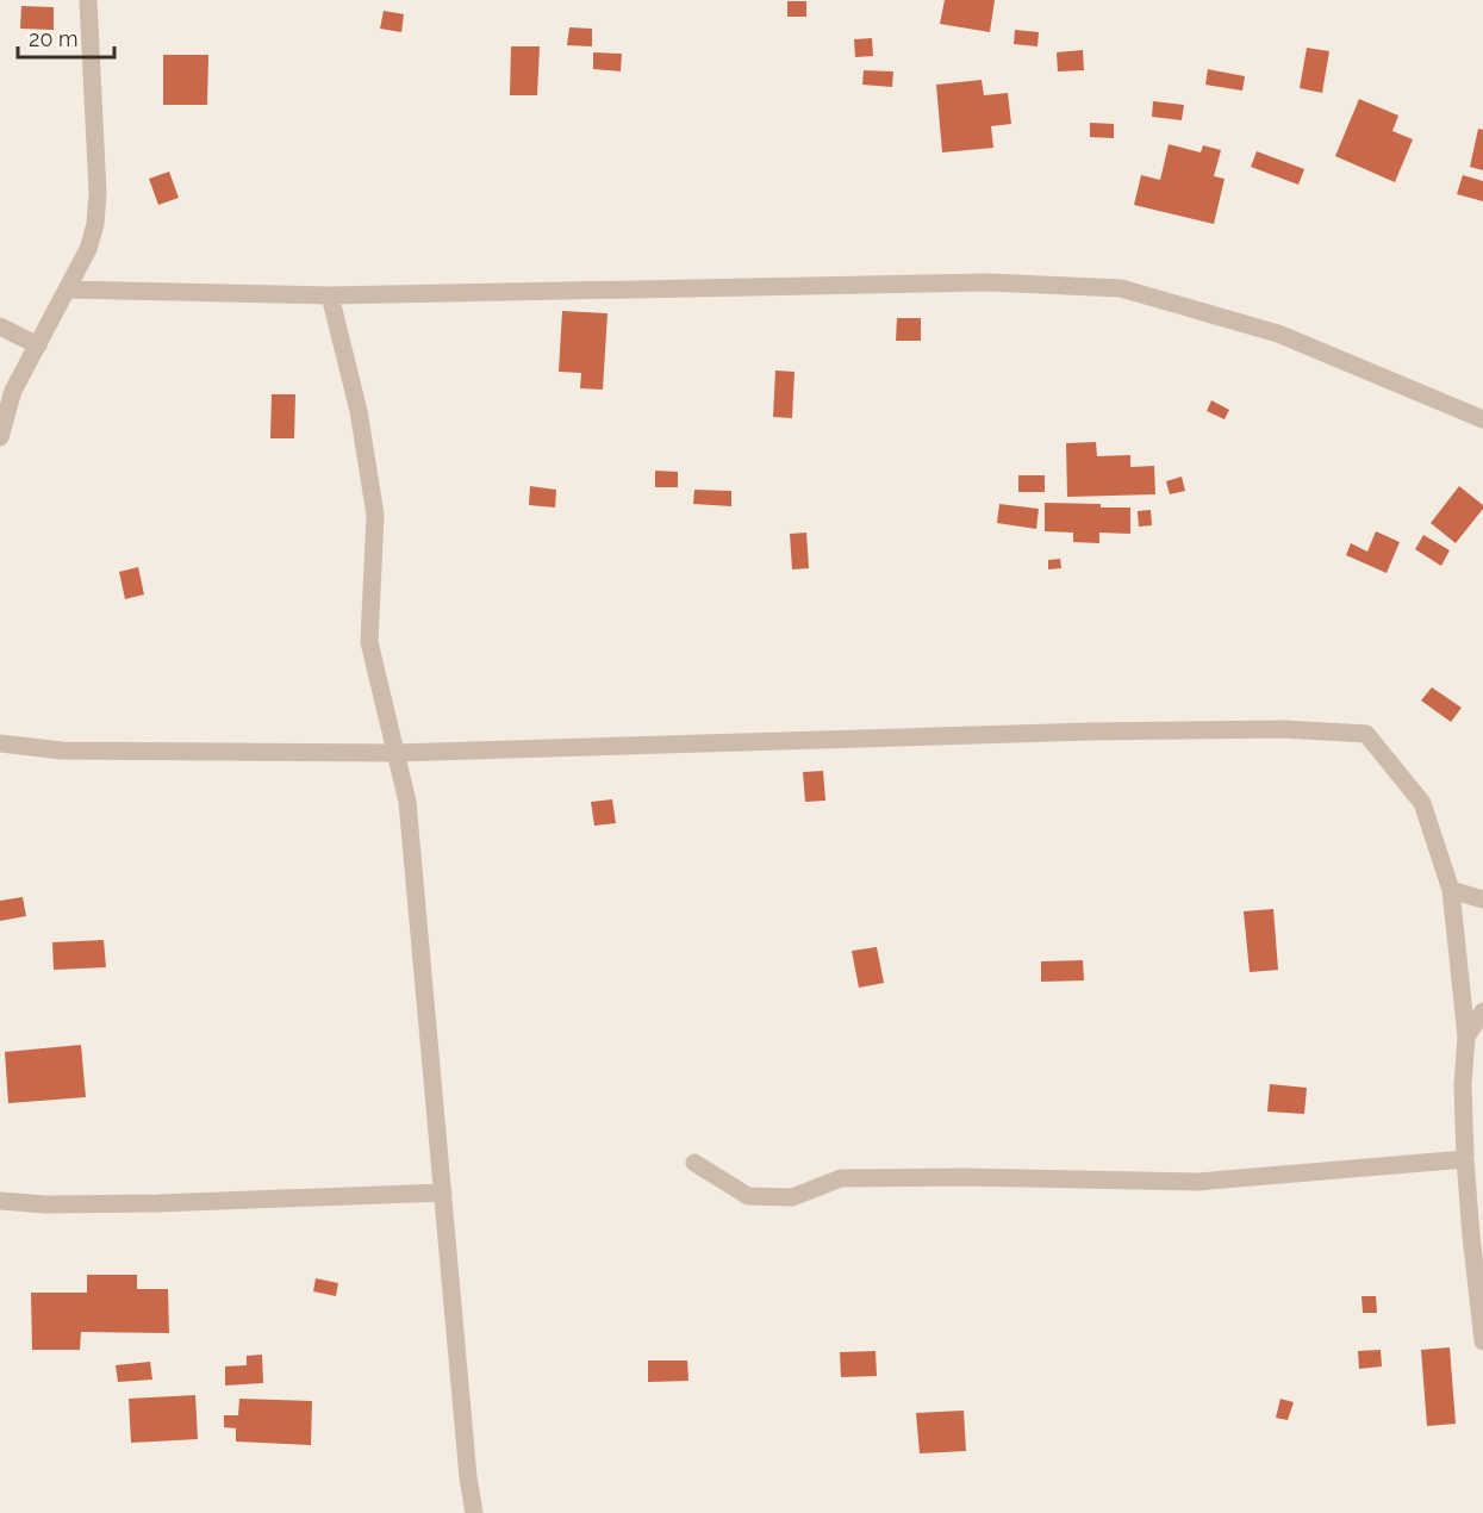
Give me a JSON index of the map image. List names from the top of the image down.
{
  "scale_bar": "20 m"
}
